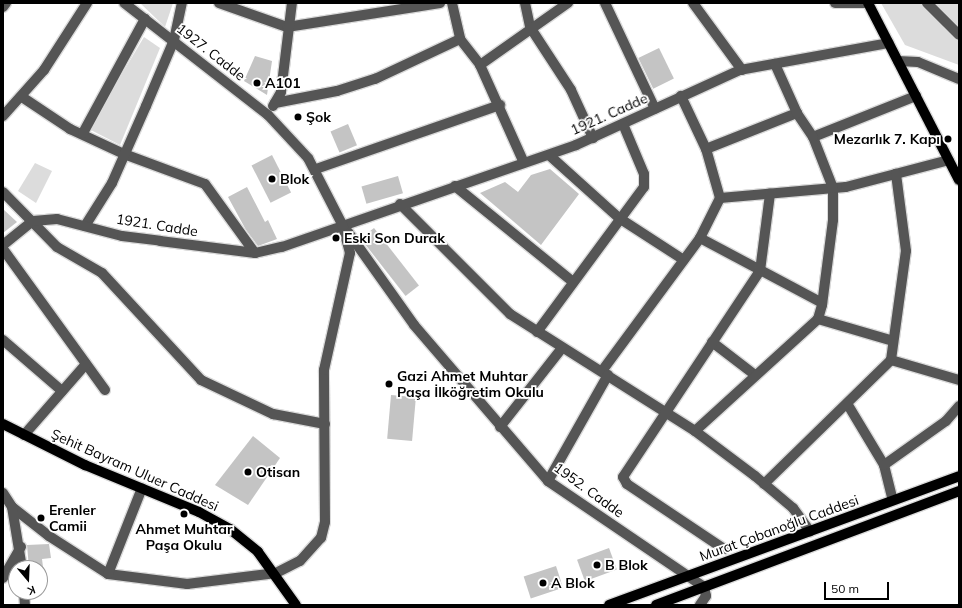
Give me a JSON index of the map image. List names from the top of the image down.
{
  "streets": {
    "main road": ["Şehit Bayram Uluer Caddesi", "Murat Çobanoğlu Caddesi"],
    "street": ["1927. Cadde", "1921. Cadde", "1952. Cadde"]
  },
  "crossings": [
    ["1927. Cadde", "1921. Cadde"],
    ["1927. Cadde", "1952. Cadde"],
    ["1921. Cadde", "1952. Cadde"],
    ["1952. Cadde", "Murat Çobanoğlu Caddesi"]
  ],
  "places": [
    "A101",
    "Şok",
    "Mezarlık 7. Kapı",
    "Blok",
    "Eski Son Durak",
    "Gazi Ahmet Muhtar Paşa İlköğretim Okulu",
    "Otisan",
    "Ahmet Muhtar Paşa Okulu",
    "Erenler Camii",
    "B Blok",
    "A Blok"
  ],
  "scale_bar": "50 m",
  "north": "bottom"
}
